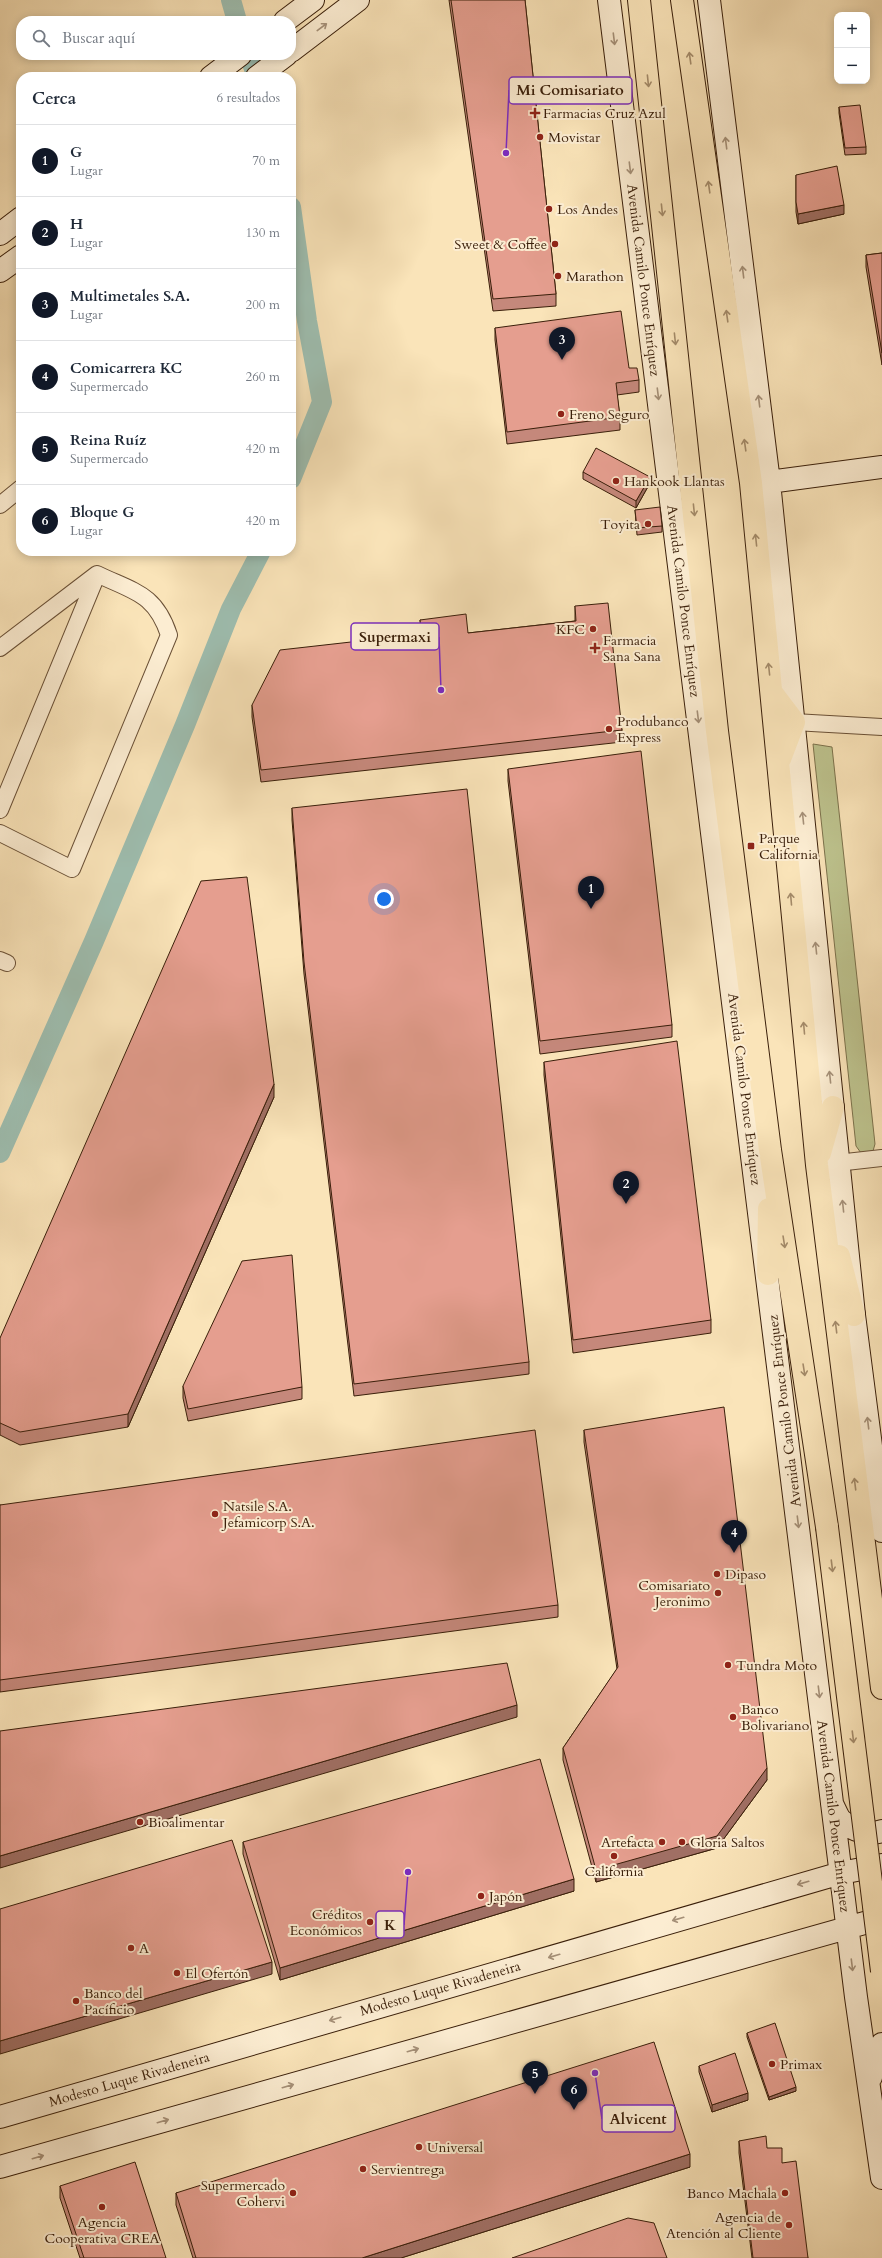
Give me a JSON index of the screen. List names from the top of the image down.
{
  "streets": {
    "main road": ["Avenida Camilo Ponce Enríquez", "Modesto Luque Rivadeneira"]
  },
  "crossings": [
    ["Avenida Camilo Ponce Enríquez", "Modesto Luque Rivadeneira"]
  ],
  "places": {
    "health": ["Farmacias Cruz Azul", "Farmacia Sana Sana"],
    "other": [
      "Movistar",
      "Mi Comisariato",
      "Los Andes",
      "Sweet & Coffee",
      "Marathon",
      "Freno Seguro",
      "Hankook Llantas",
      "Toyita",
      "KFC",
      "Supermaxi",
      "Produbanco Express",
      "Natsile S.A. Jefamicorp S.A.",
      "Dipaso",
      "Comisariato Jeronimo",
      "Tundra Moto",
      "Banco Bolivariano",
      "Bioalimentar",
      "Artefacta",
      "Gloria Saltos",
      "California",
      "K",
      "Japón",
      "Créditos Económicos",
      "A",
      "El Ofertón",
      "Banco del Pacíficio",
      "Primax",
      "Alvicent",
      "Universal",
      "Servientrega",
      "Supermercado Cohervi",
      "Banco Machala",
      "Agencia Cooperativa CREA",
      "Agencia de Atención al Cliente"
    ],
    "transit": ["Parque California"]
  },
  "page": {
    "map_buttons": ["+", "−"],
    "search": "Buscar aquí",
    "heading": ["Cerca", "6 resultados"],
    "list": [
      {
        "mark": "1",
        "name": "G",
        "note": "Lugar",
        "value": "70 m"
      },
      {
        "mark": "2",
        "name": "H",
        "note": "Lugar",
        "value": "130 m"
      },
      {
        "mark": "3",
        "name": "Multimetales S.A.",
        "note": "Lugar",
        "value": "200 m"
      },
      {
        "mark": "4",
        "name": "Comicarrera KC",
        "note": "Supermercado",
        "value": "260 m"
      },
      {
        "mark": "5",
        "name": "Reina Ruíz",
        "note": "Supermercado",
        "value": "420 m"
      },
      {
        "mark": "6",
        "name": "Bloque G",
        "note": "Lugar",
        "value": "420 m"
      }
    ],
    "pins": [
      "3",
      "1",
      "2",
      "4",
      "5",
      "6"
    ]
  }
}
